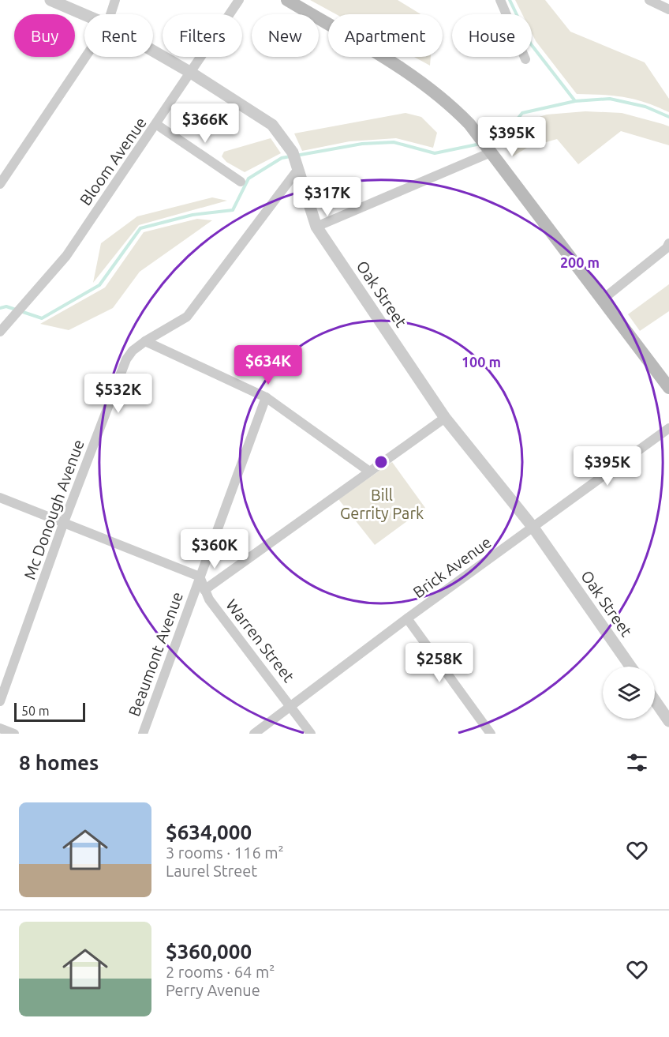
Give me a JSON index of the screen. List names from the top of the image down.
{
  "streets": {
    "street": [
      "Bloom Avenue",
      "Oak Street",
      "Mc Donough Avenue",
      "Brick Avenue",
      "Warren Street",
      "Beaumont Avenue"
    ]
  },
  "crossings": [
    ["Bloom Avenue", "Oak Street"],
    ["Oak Street", "Mc Donough Avenue"],
    ["Oak Street", "Brick Avenue"],
    ["Brick Avenue", "Warren Street"],
    ["Warren Street", "Beaumont Avenue"]
  ],
  "parks": ["Bill Gerrity Park"],
  "scale_bar": "50 m",
  "page": {
    "chip": [
      "Buy",
      "Rent",
      "Filters",
      "New",
      "Apartment",
      "House"
    ],
    "price": [
      "$366K",
      "$395K",
      "$317K",
      "$634K",
      "$532K",
      "$395K",
      "$360K",
      "$258K"
    ],
    "scale": "50 m",
    "heading": "8 homes",
    "list": [
      {
        "name": "$634,000",
        "note": "3 rooms · 116 m² · Laurel Street"
      },
      {
        "name": "$360,000",
        "note": "2 rooms · 64 m² · Perry Avenue"
      }
    ]
  },
  "rings": ["200 m", "100 m"]
}
